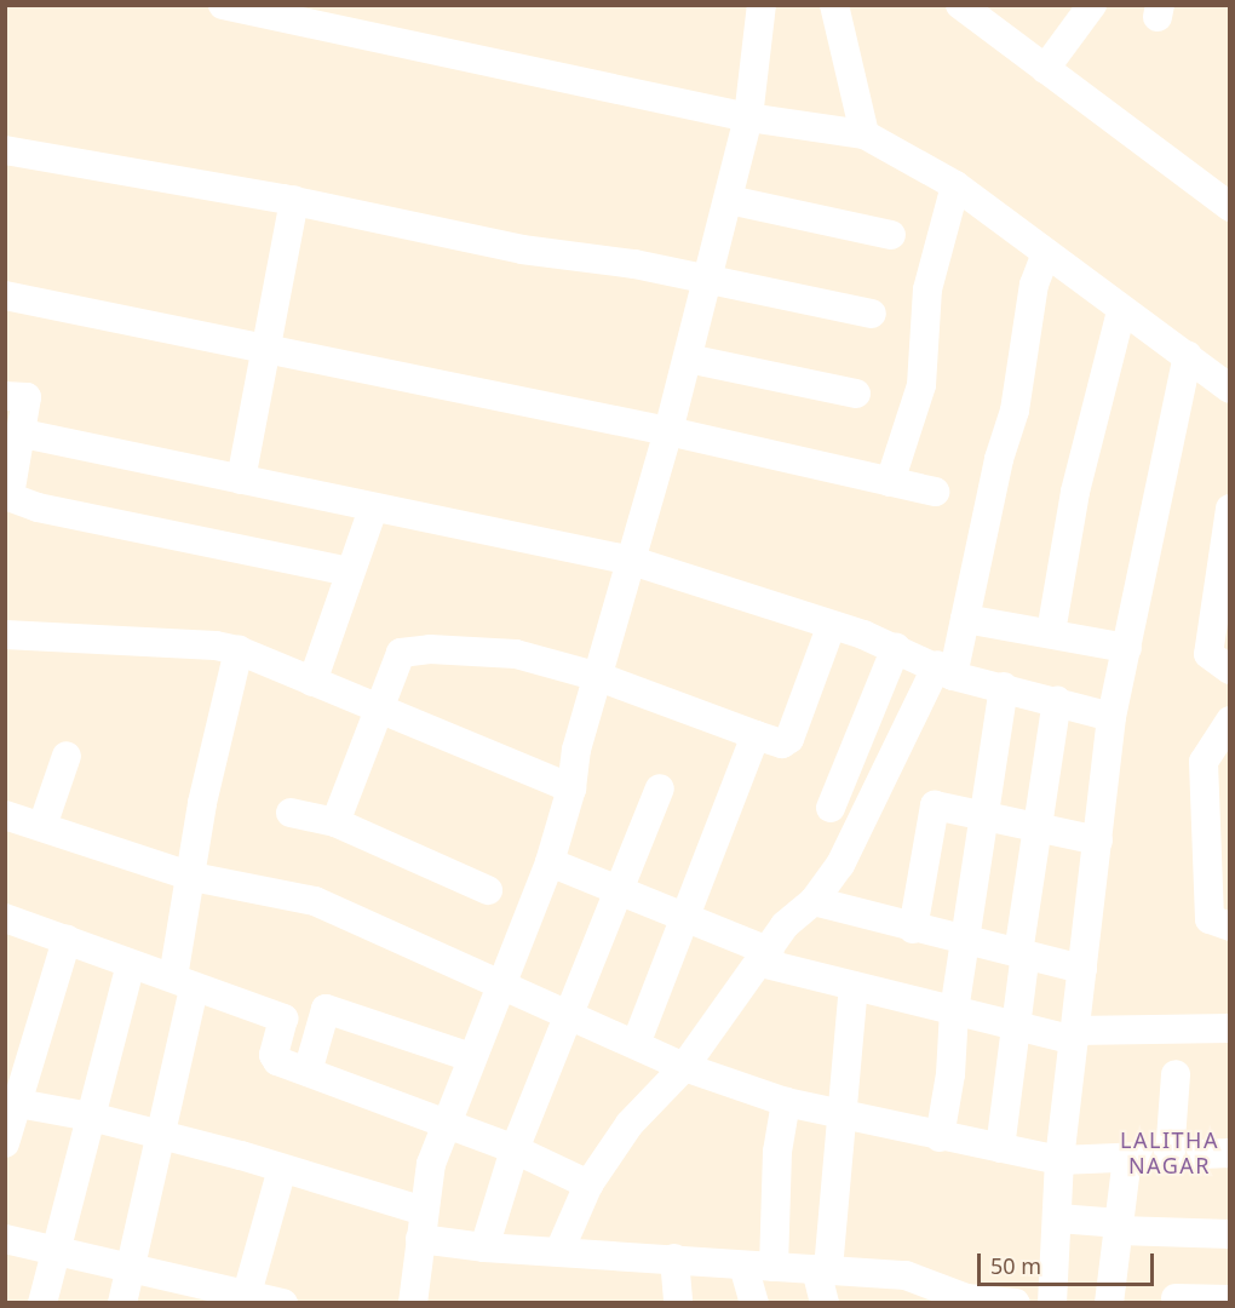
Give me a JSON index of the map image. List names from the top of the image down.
{
  "districts": ["LALITHA NAGAR"],
  "scale_bar": "50 m"
}
